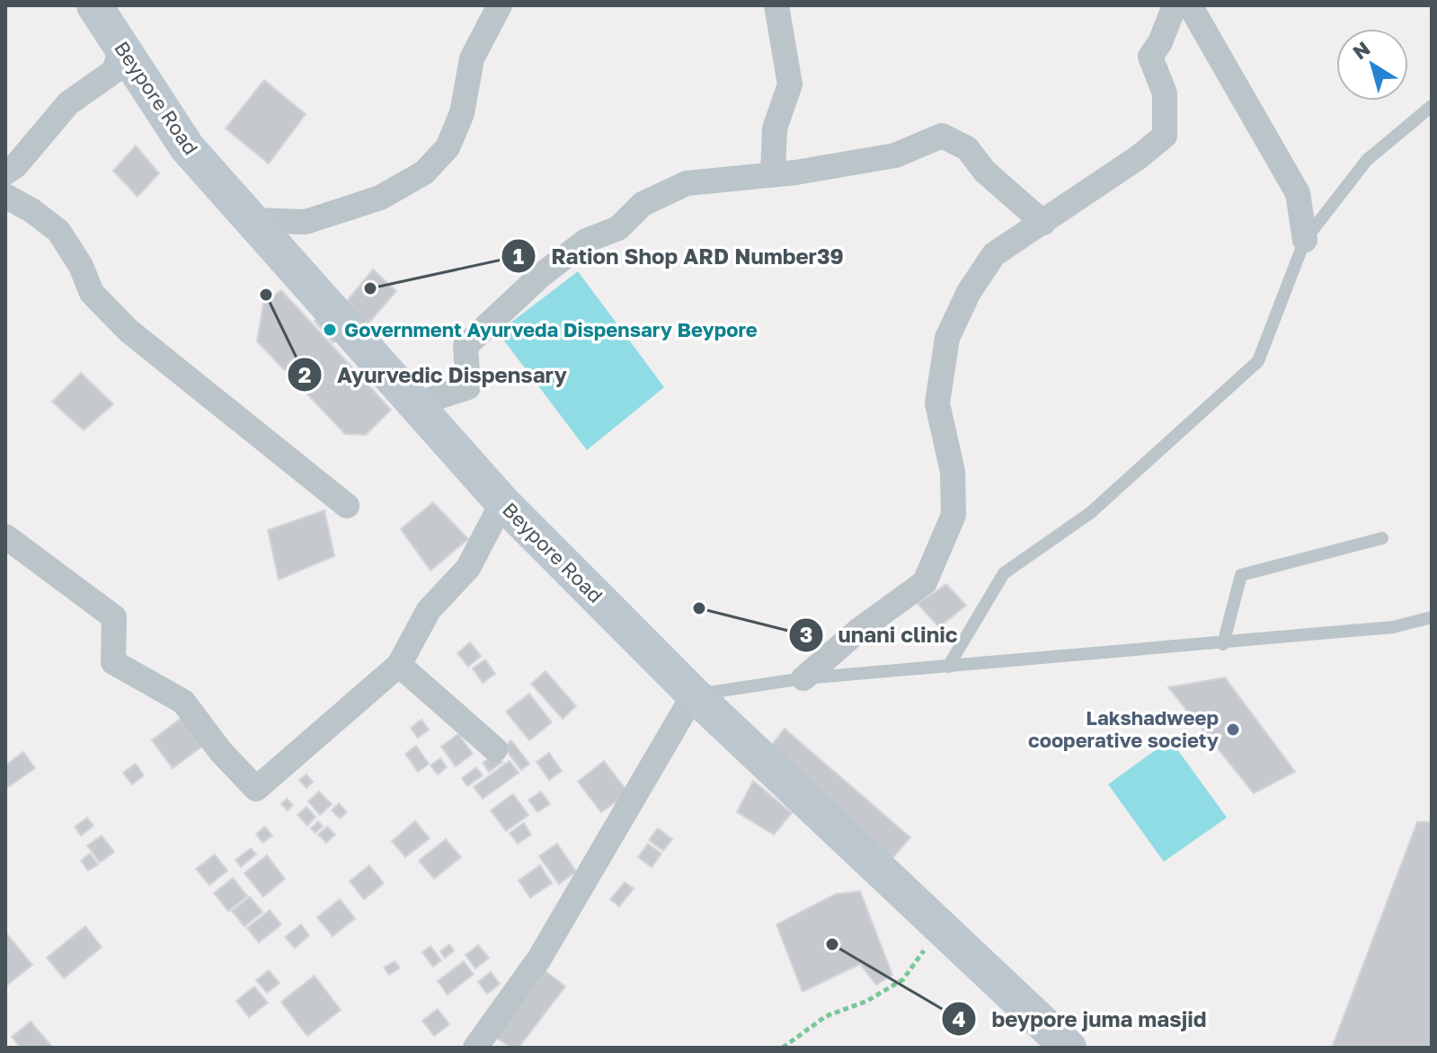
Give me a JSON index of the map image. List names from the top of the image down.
{
  "streets": {
    "main road": ["Beypore Road"]
  },
  "places": [
    "Ration Shop ARD Number39",
    "Ayurvedic Dispensary",
    "Government Ayurveda Dispensary Beypore",
    "unani clinic",
    "Lakshadweep cooperative society",
    "beypore juma masjid"
  ],
  "north": "top left"
}
